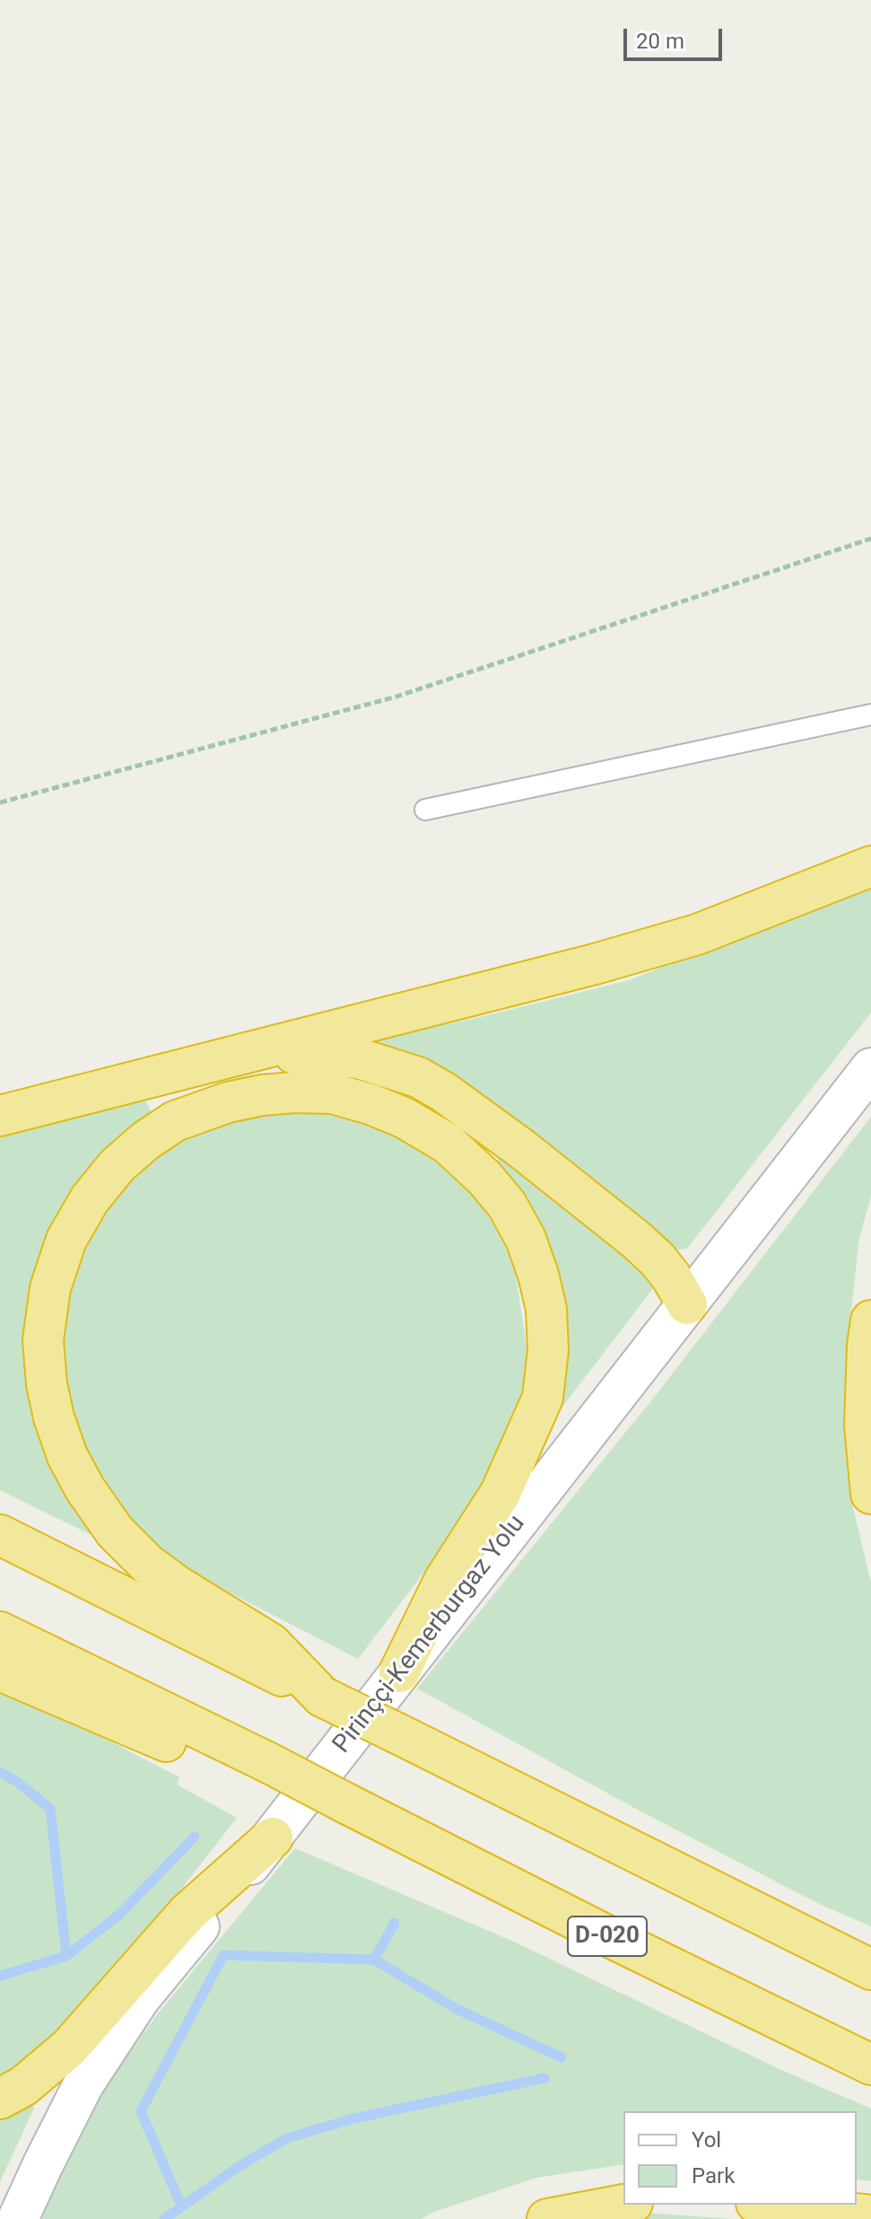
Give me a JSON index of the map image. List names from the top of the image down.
{
  "streets": {
    "highway": ["D-020"],
    "main road": ["Pirinççi-Kemerburgaz Yolu"]
  },
  "legend": ["Yol", "Park"],
  "scale_bar": "20 m"
}
